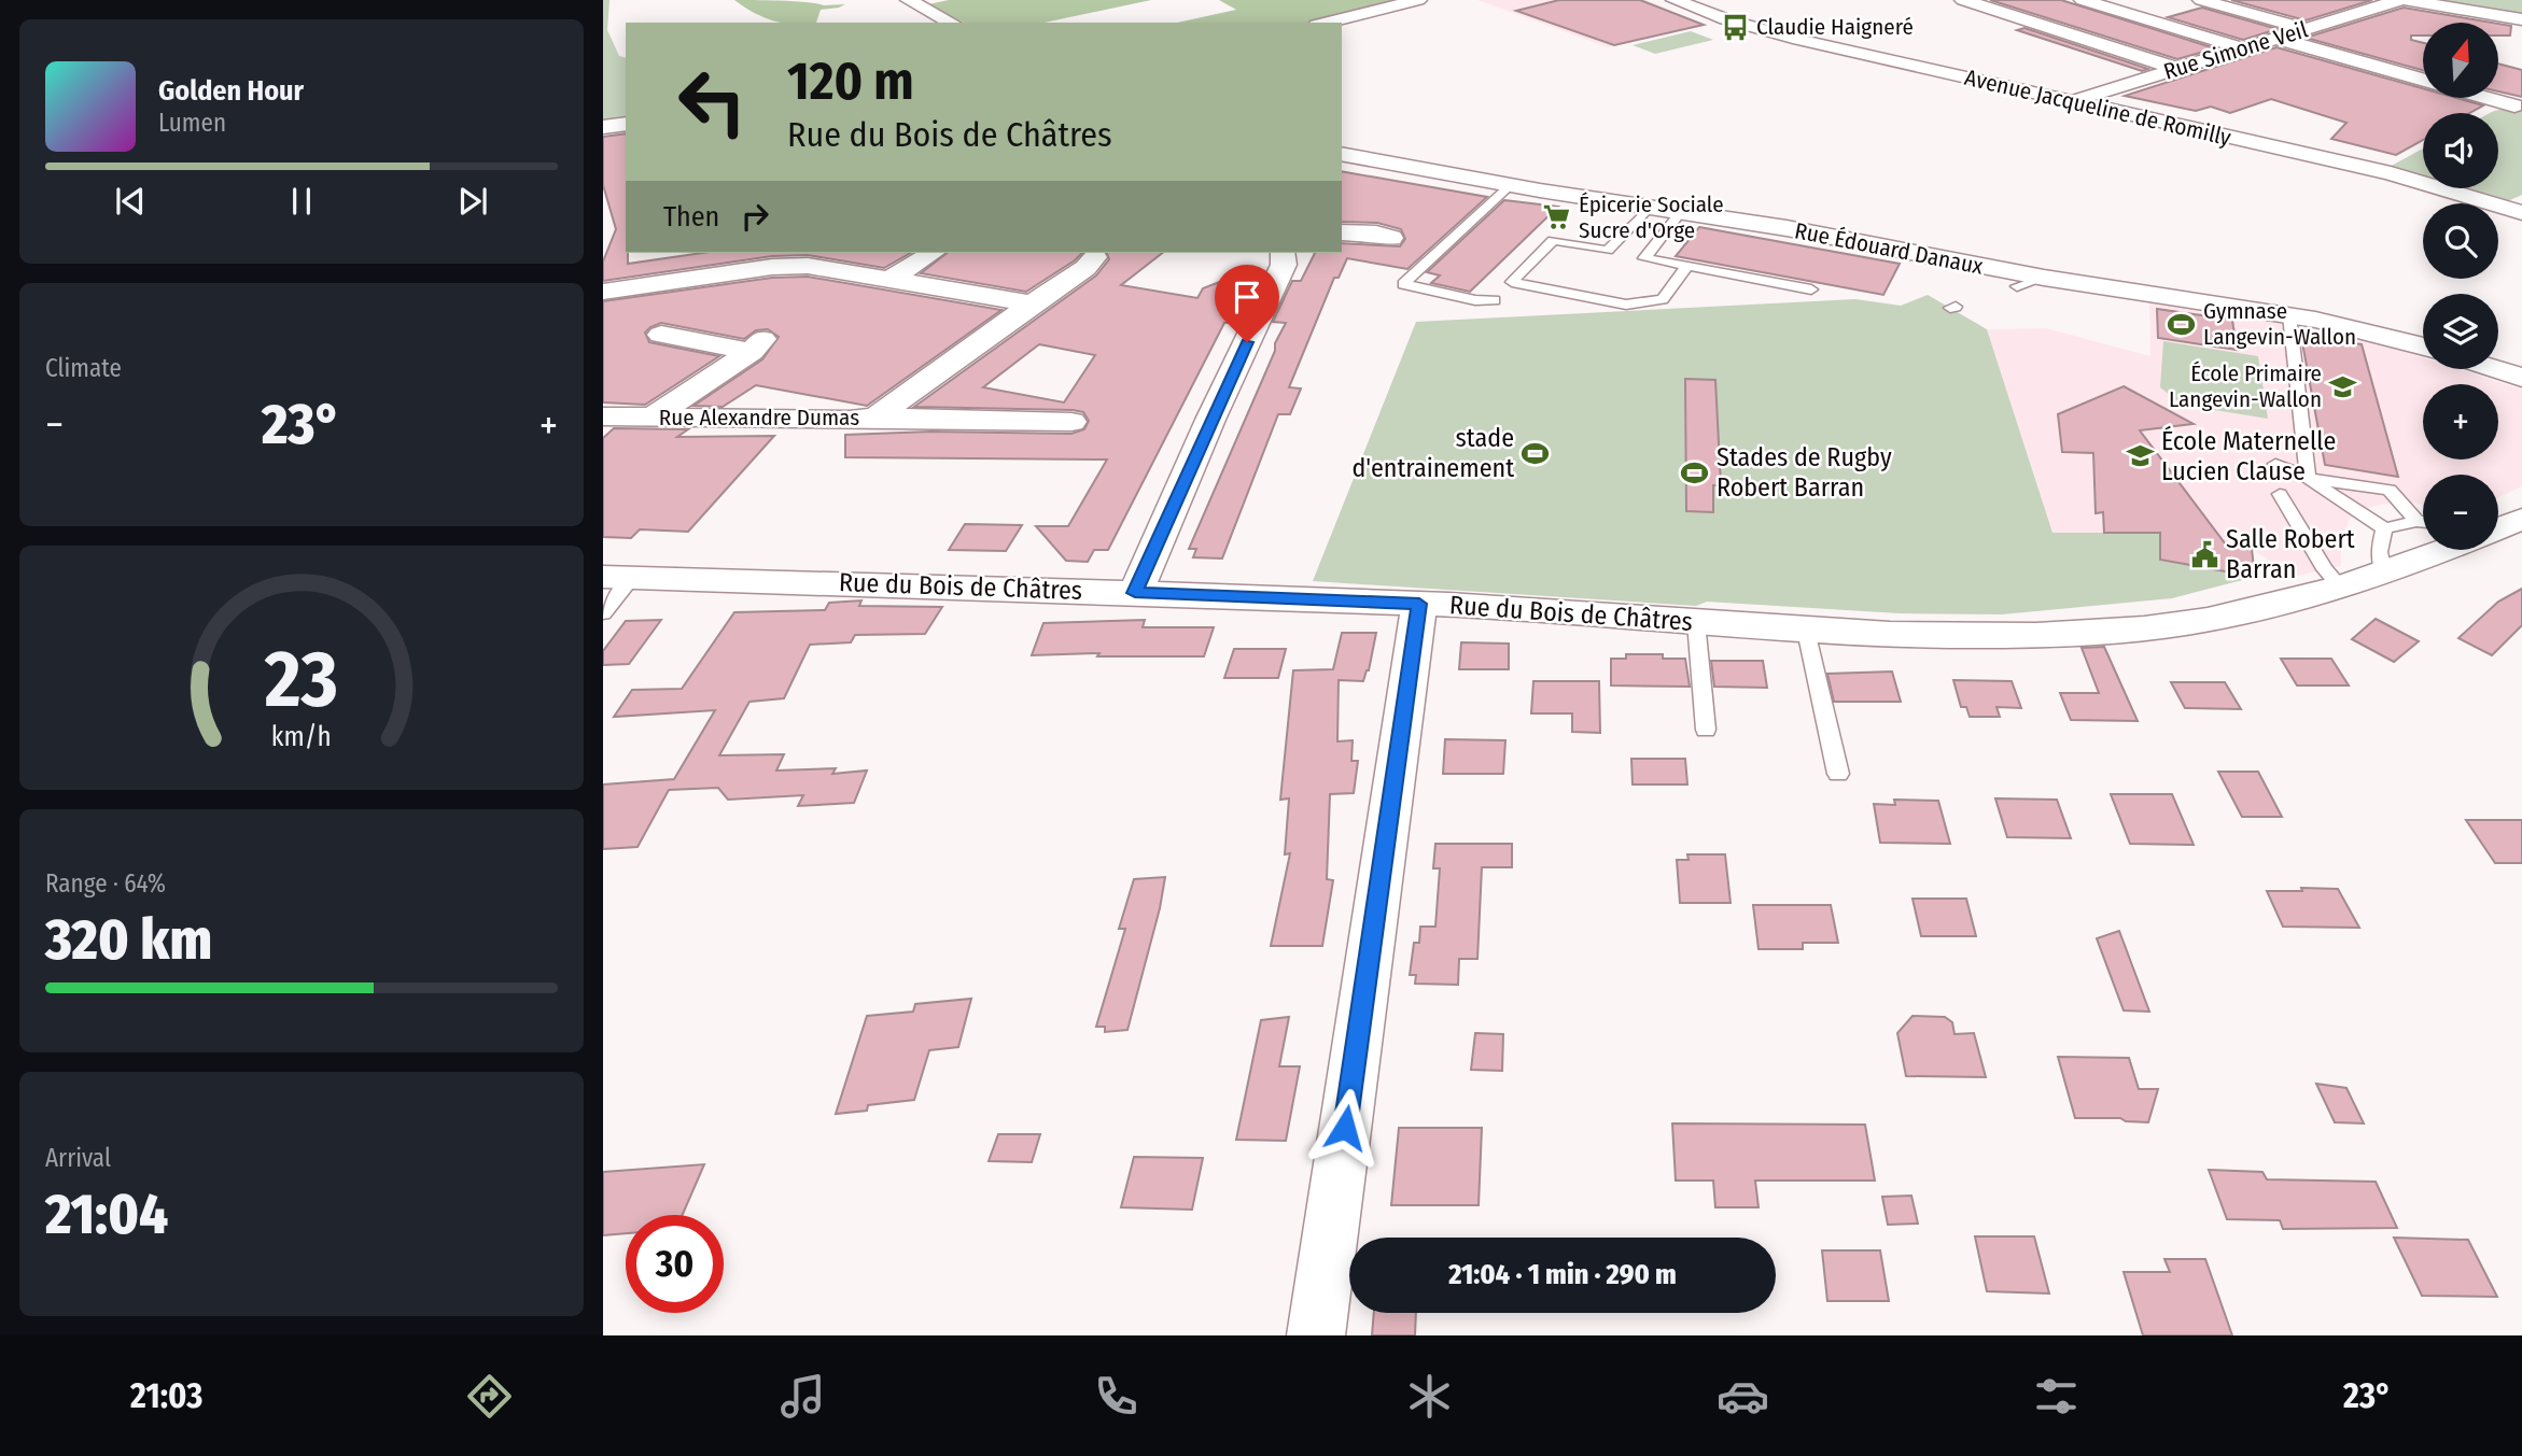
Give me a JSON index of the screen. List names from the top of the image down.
{
  "streets": {
    "street": [
      "Rue Simone Veil",
      "Avenue Jacqueline de Romilly",
      "Rue Édouard Danaux",
      "Rue Alexandre Dumas",
      "Rue du Bois de Châtres"
    ]
  },
  "crossings": [
    ["Rue Simone Veil", "Avenue Jacqueline de Romilly"]
  ],
  "places": {
    "bus stop": ["Claudie Haigneré"],
    "supermarket": ["Épicerie Sociale Sucre d'Orge"],
    "sports": ["Gymnase Langevin-Wallon", "stade d'entrainement", "Stades de Rugby Robert Barran"],
    "school or university": ["École Primaire Langevin-Wallon", "École Maternelle Lucien Clause"],
    "public building": ["Salle Robert Barran"]
  },
  "north": "top",
  "page": {
    "map_buttons": ["+", "−"],
    "turn": ["120 m", "Rue du Bois de Châtres"],
    "song": ["Golden Hour", "Lumen"],
    "then": "Then",
    "tile": [
      "Climate",
      ["Range · 64%", "320 km"],
      ["Arrival", "21:04"]
    ],
    "heat": ["−", "23°", "+"],
    "limit": "30",
    "trip": "21:04 · 1 min · 290 m",
    "tabs": ["21:03", "23°"],
    "gauge": ["23", "km/h"]
  }
}
